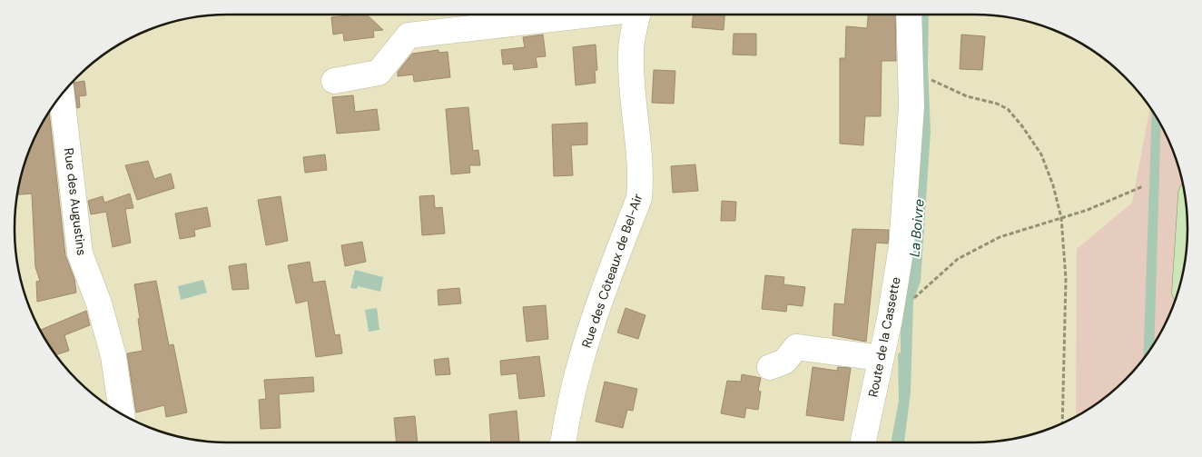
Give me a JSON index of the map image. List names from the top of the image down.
{
  "streets": {
    "street": ["Rue des Augustins", "Rue des Côteaux de Bel-Air", "Route de la Cassette"]
  },
  "water": ["La Boivre"]
}
